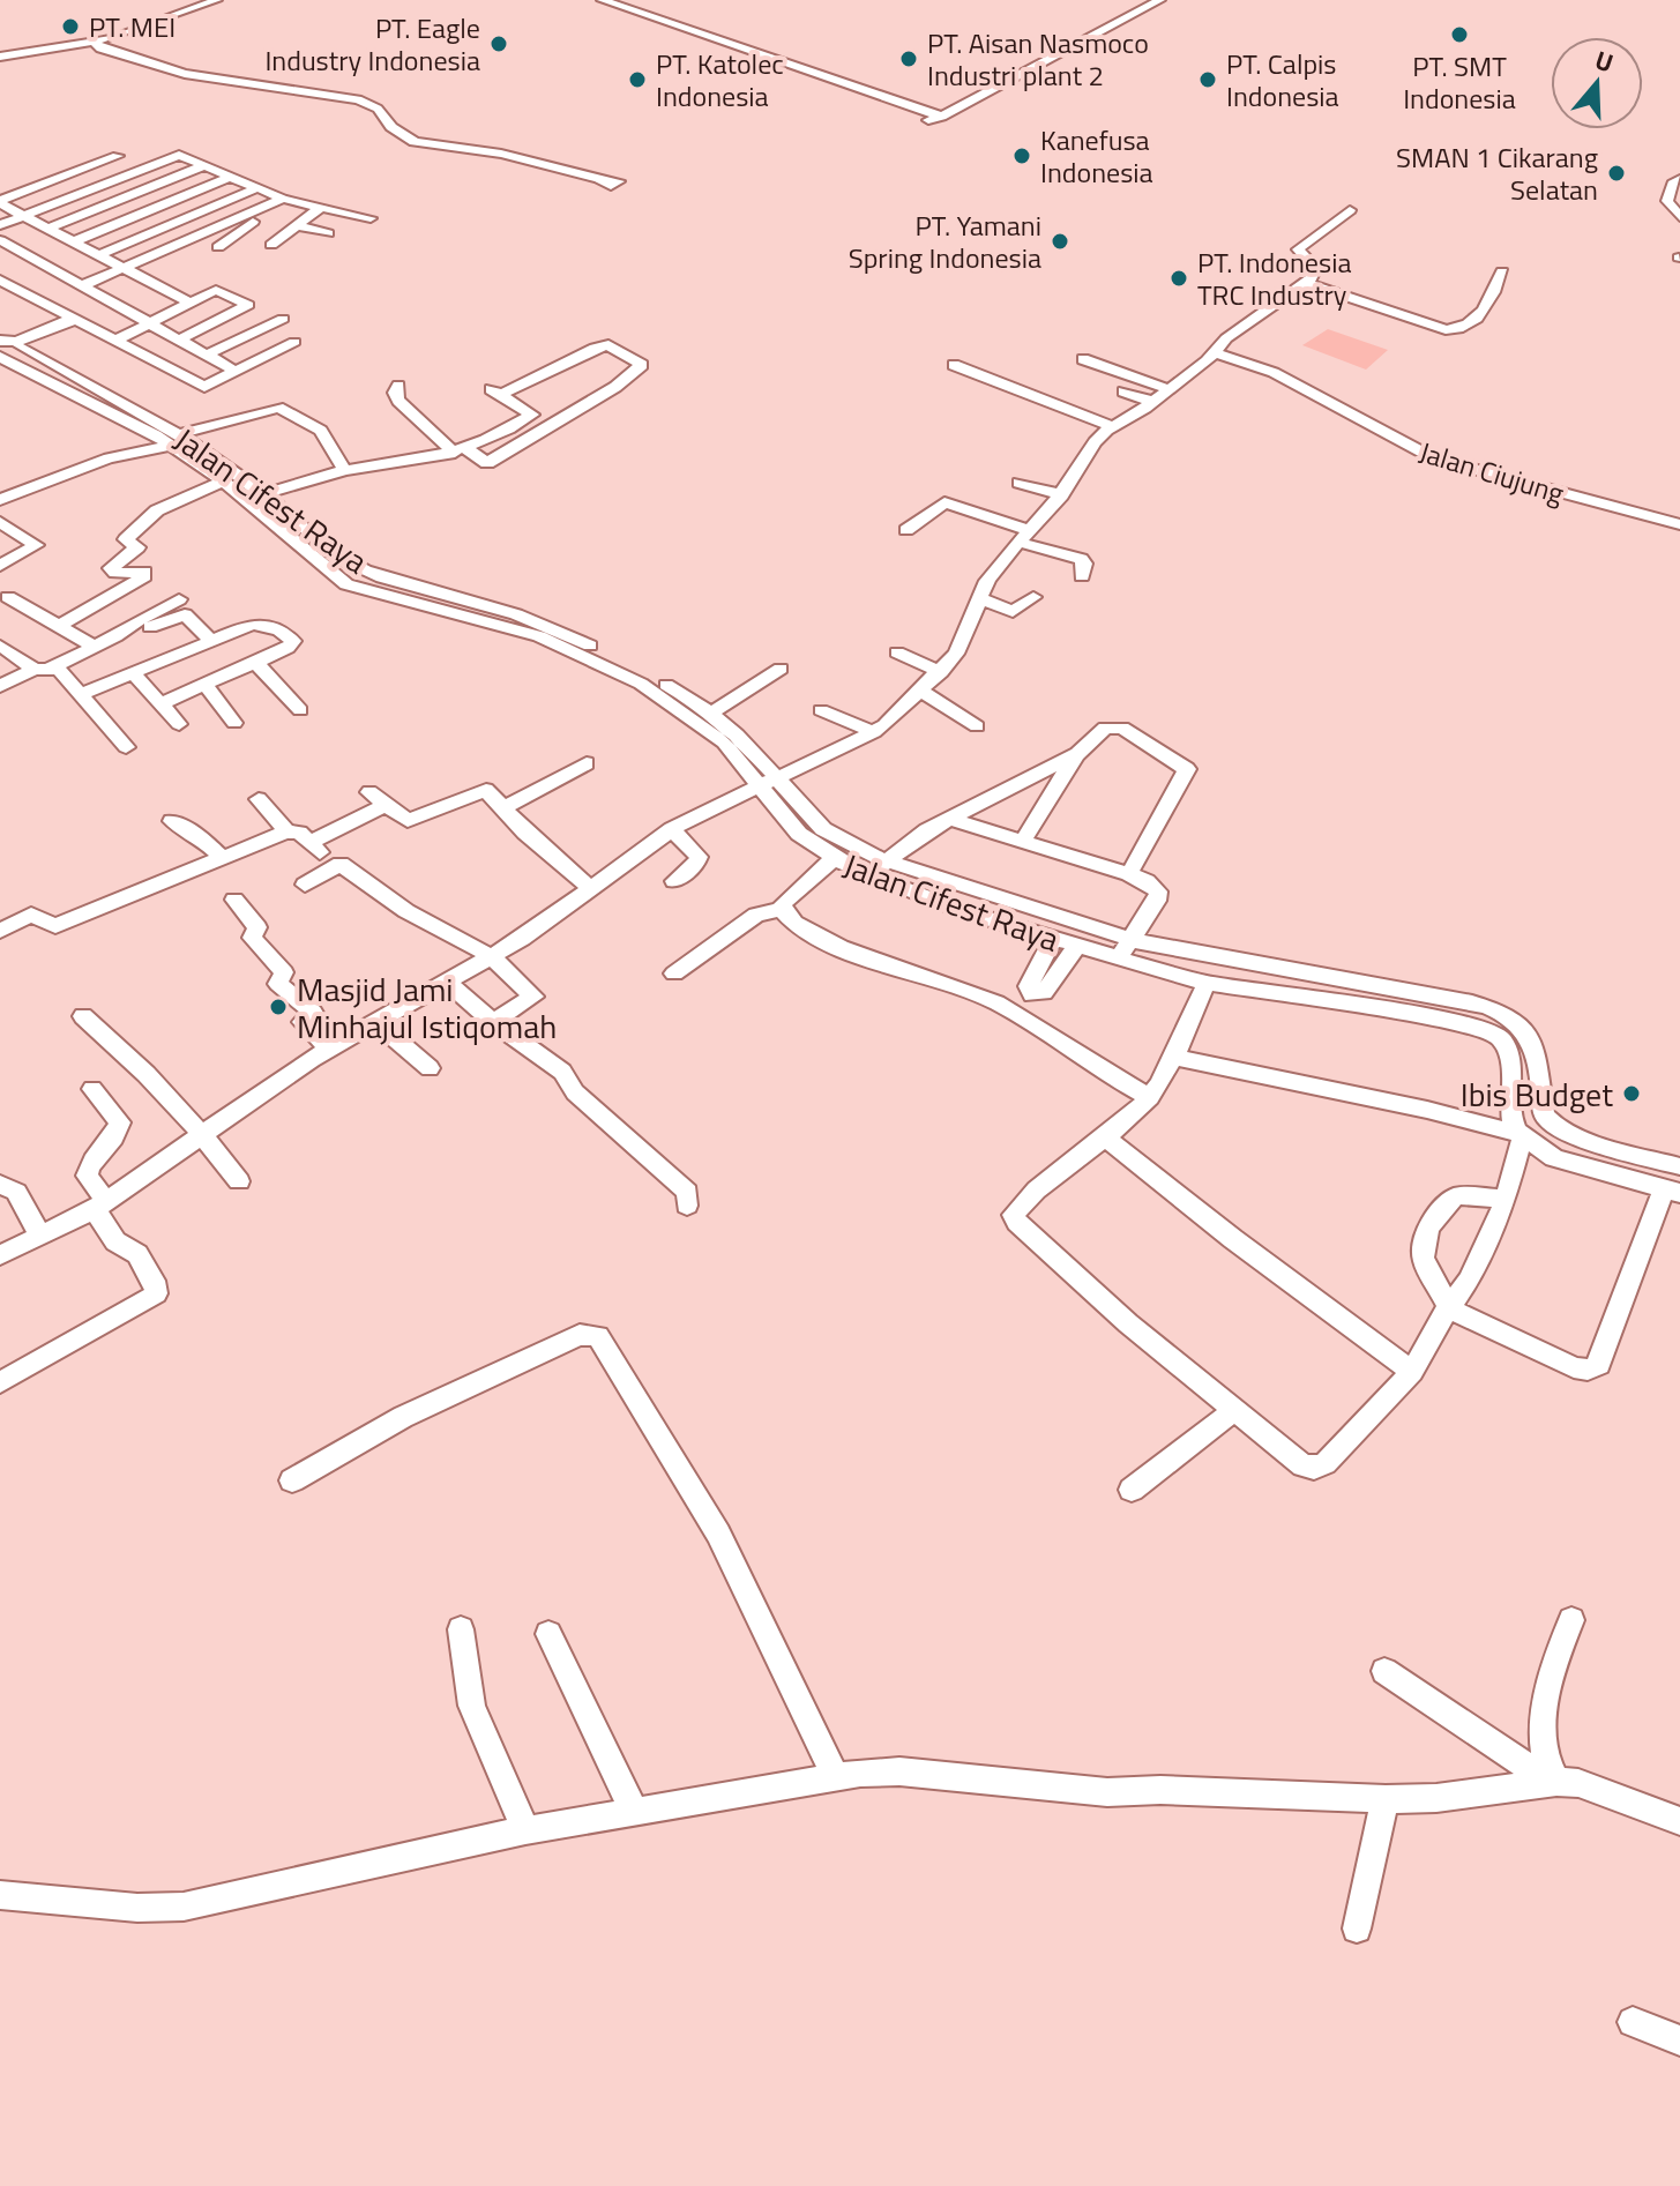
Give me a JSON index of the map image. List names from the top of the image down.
{
  "streets": {
    "street": ["Jalan Ciujung", "Jalan Cifest Raya"]
  },
  "places": [
    "PT. MEI",
    "PT. SMT Indonesia",
    "PT. Eagle Industry Indonesia",
    "PT. Aisan Nasmoco Industri plant 2",
    "PT. Katolec Indonesia",
    "PT. Calpis Indonesia",
    "Kanefusa Indonesia",
    "SMAN 1 Cikarang Selatan",
    "PT. Yamani Spring Indonesia",
    "PT. Indonesia TRC Industry",
    "Masjid Jami Minhajul Istiqomah",
    "Ibis Budget"
  ],
  "north": "top"
}
